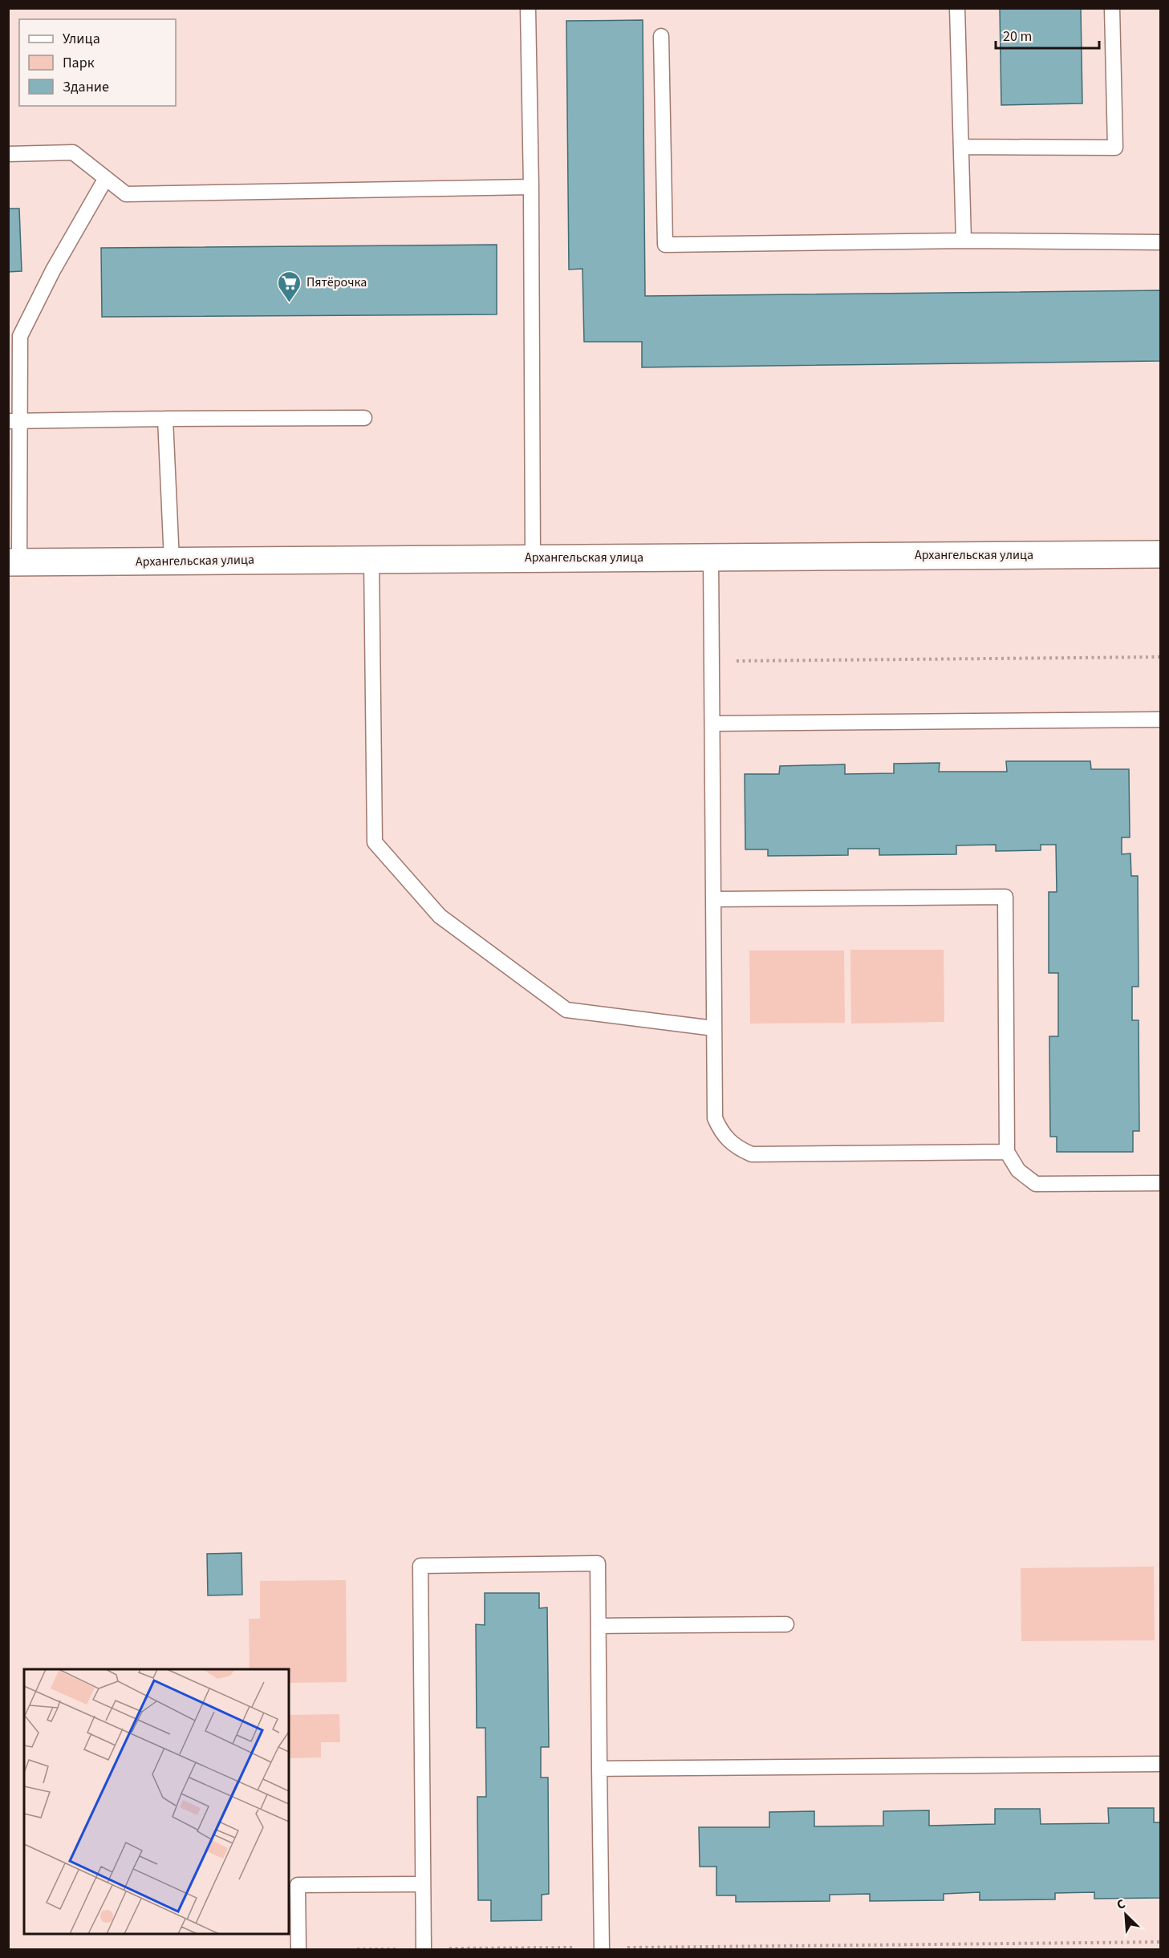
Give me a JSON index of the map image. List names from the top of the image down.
{
  "streets": {
    "street": ["Архангельская улица"]
  },
  "places": {
    "supermarket": ["Пятёрочка"]
  },
  "legend": ["Улица", "Парк", "Здание"],
  "scale_bar": "20 m",
  "north": "top left"
}
